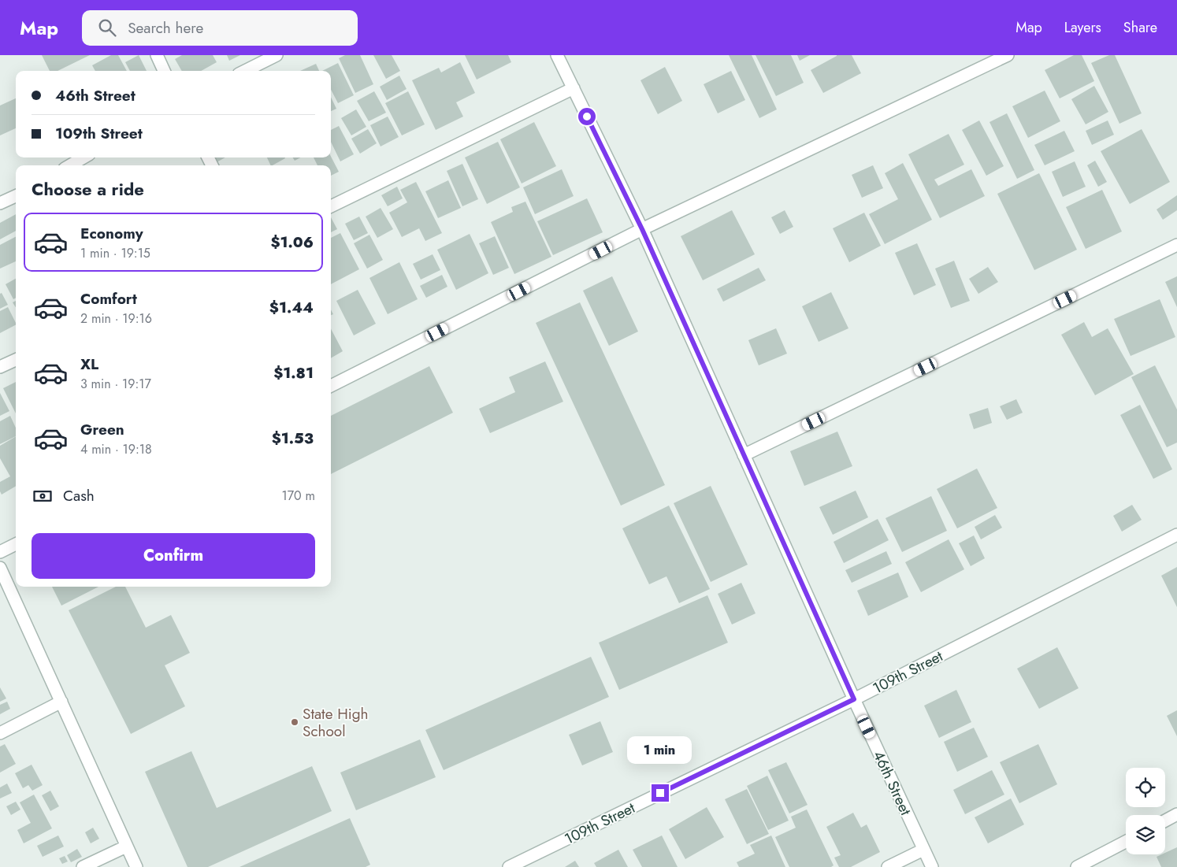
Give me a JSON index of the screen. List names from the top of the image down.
{
  "streets": {
    "street": ["109th Street", "46th Street"]
  },
  "crossings": [
    ["109th Street", "46th Street"]
  ],
  "places": ["State High School"],
  "page": {
    "header": "Map",
    "search": "Search here",
    "nav": ["Map", "Layers", "Share"],
    "banner": ["46th Street", "109th Street"],
    "heading": "Choose a ride",
    "list": [
      {
        "name": "Economy",
        "note": "1 min · 19:15",
        "value": "$1.06"
      },
      {
        "name": "Comfort",
        "note": "2 min · 19:16",
        "value": "$1.44"
      },
      {
        "name": "XL",
        "note": "3 min · 19:17",
        "value": "$1.81"
      },
      {
        "name": "Green",
        "note": "4 min · 19:18",
        "value": "$1.53"
      }
    ],
    "pay": ["Cash", "170 m"],
    "buttons": "Confirm",
    "bubble": "1 min"
  }
}
